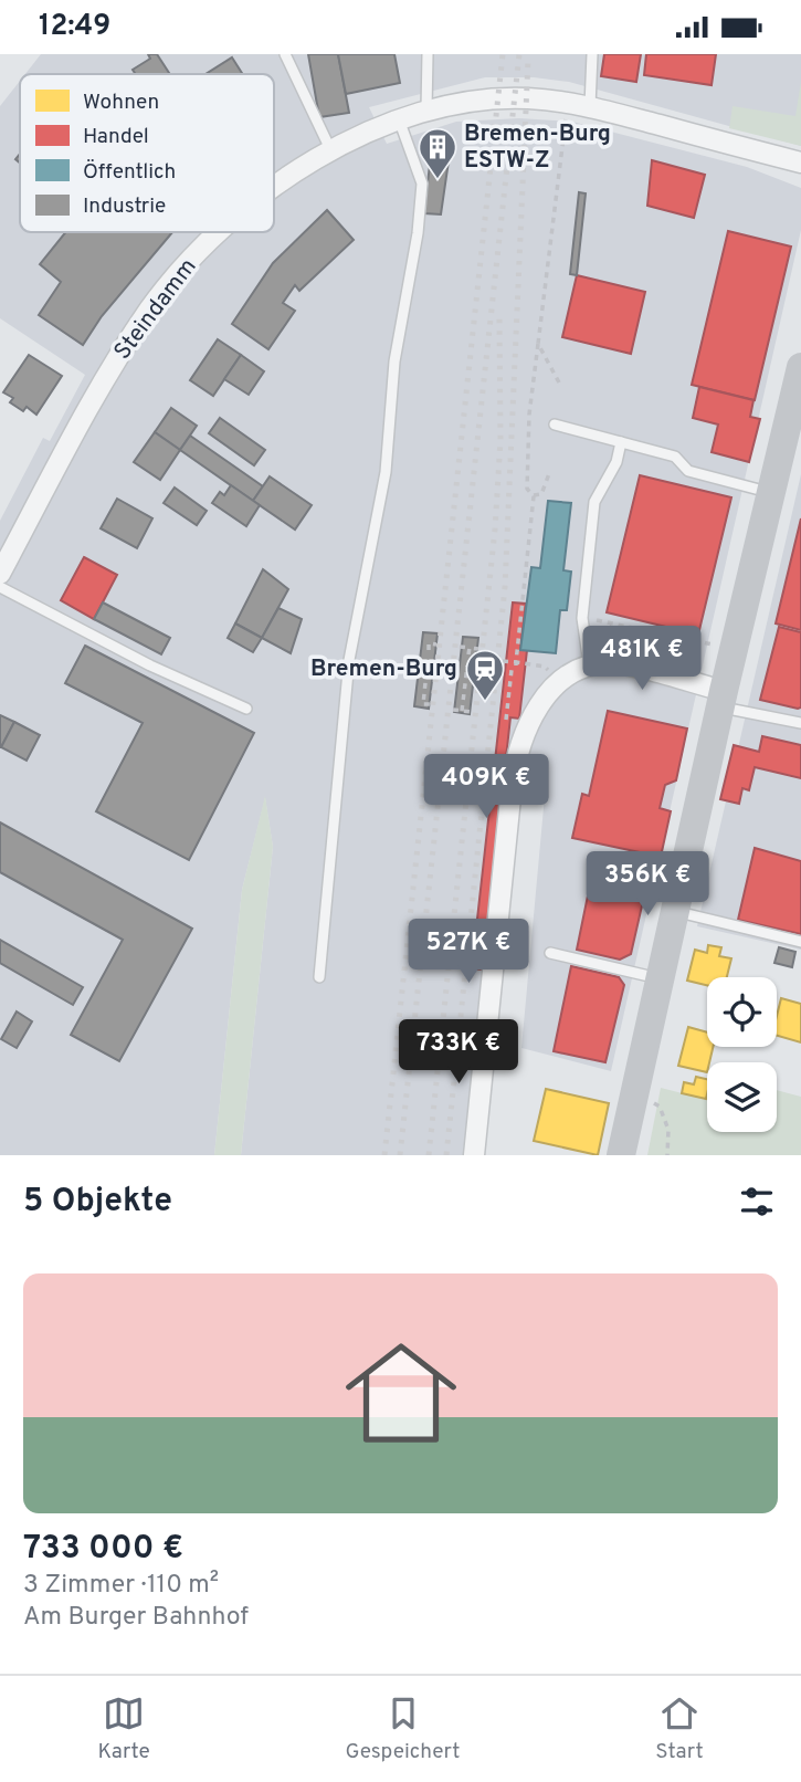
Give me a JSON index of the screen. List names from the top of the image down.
{
  "streets": {
    "street": ["Steindamm"]
  },
  "places": {
    "building": ["Bremen-Burg ESTW-Z"],
    "station": ["Bremen-Burg"]
  },
  "legend": [
    "Wohnen",
    "Handel",
    "Öffentlich",
    "Industrie"
  ],
  "page": {
    "status": "12:49",
    "price": [
      "481K €",
      "409K €",
      "356K €",
      "527K €",
      "733K €"
    ],
    "heading": "5 Objekte",
    "list": [
      {
        "name": "733 000 €",
        "note": "3 Zimmer · 110 m² · Am Burger Bahnhof"
      }
    ],
    "tabs": ["Karte", "Gespeichert", "Start"]
  }
}
